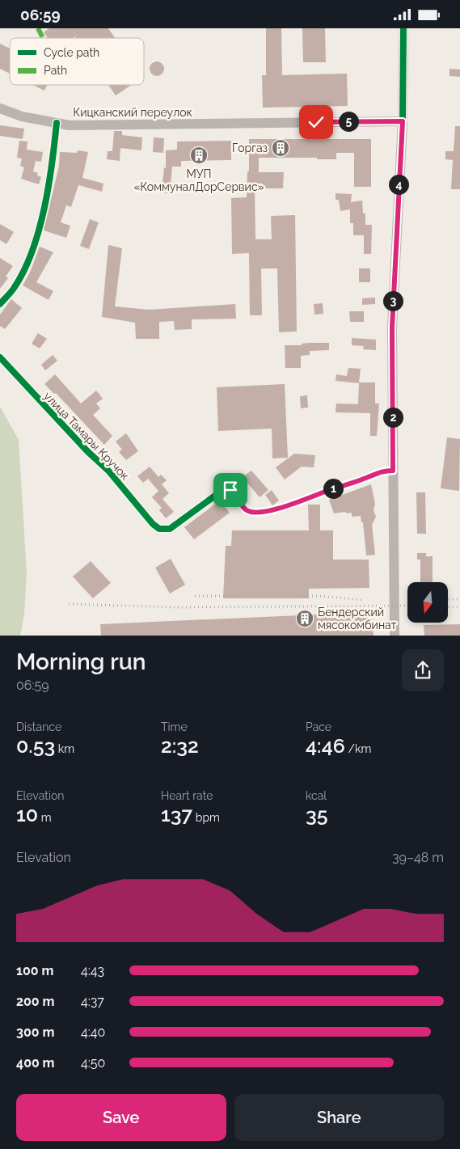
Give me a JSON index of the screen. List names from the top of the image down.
{
  "streets": {
    "main road": ["Кицканский переулок"],
    "street": ["улица Тамары Кручок"]
  },
  "places": {
    "building": ["Горгаз", "МУП «КоммуналДорСервис»", "Бендерский мясокомбинат"]
  },
  "legend": ["Cycle path", "Path"],
  "north": "bottom",
  "page": {
    "status": "06:59",
    "pins": [
      "5",
      "4",
      "3",
      "2",
      "1"
    ],
    "heading": ["Morning run", "06:59"],
    "stats": [
      ["Distance", "0.53 km"],
      ["Time", "2:32"],
      ["Pace", "4:46 /km"],
      ["Elevation", "10 m"],
      ["Heart rate", "137 bpm"],
      ["kcal", "35"]
    ],
    "chart": ["Elevation", "39–48 m"],
    "list": [
      {
        "name": "100 m",
        "note": "4:43"
      },
      {
        "name": "200 m",
        "note": "4:37"
      },
      {
        "name": "300 m",
        "note": "4:40"
      },
      {
        "name": "400 m",
        "note": "4:50"
      }
    ],
    "buttons": ["Save", "Share"]
  }
}
